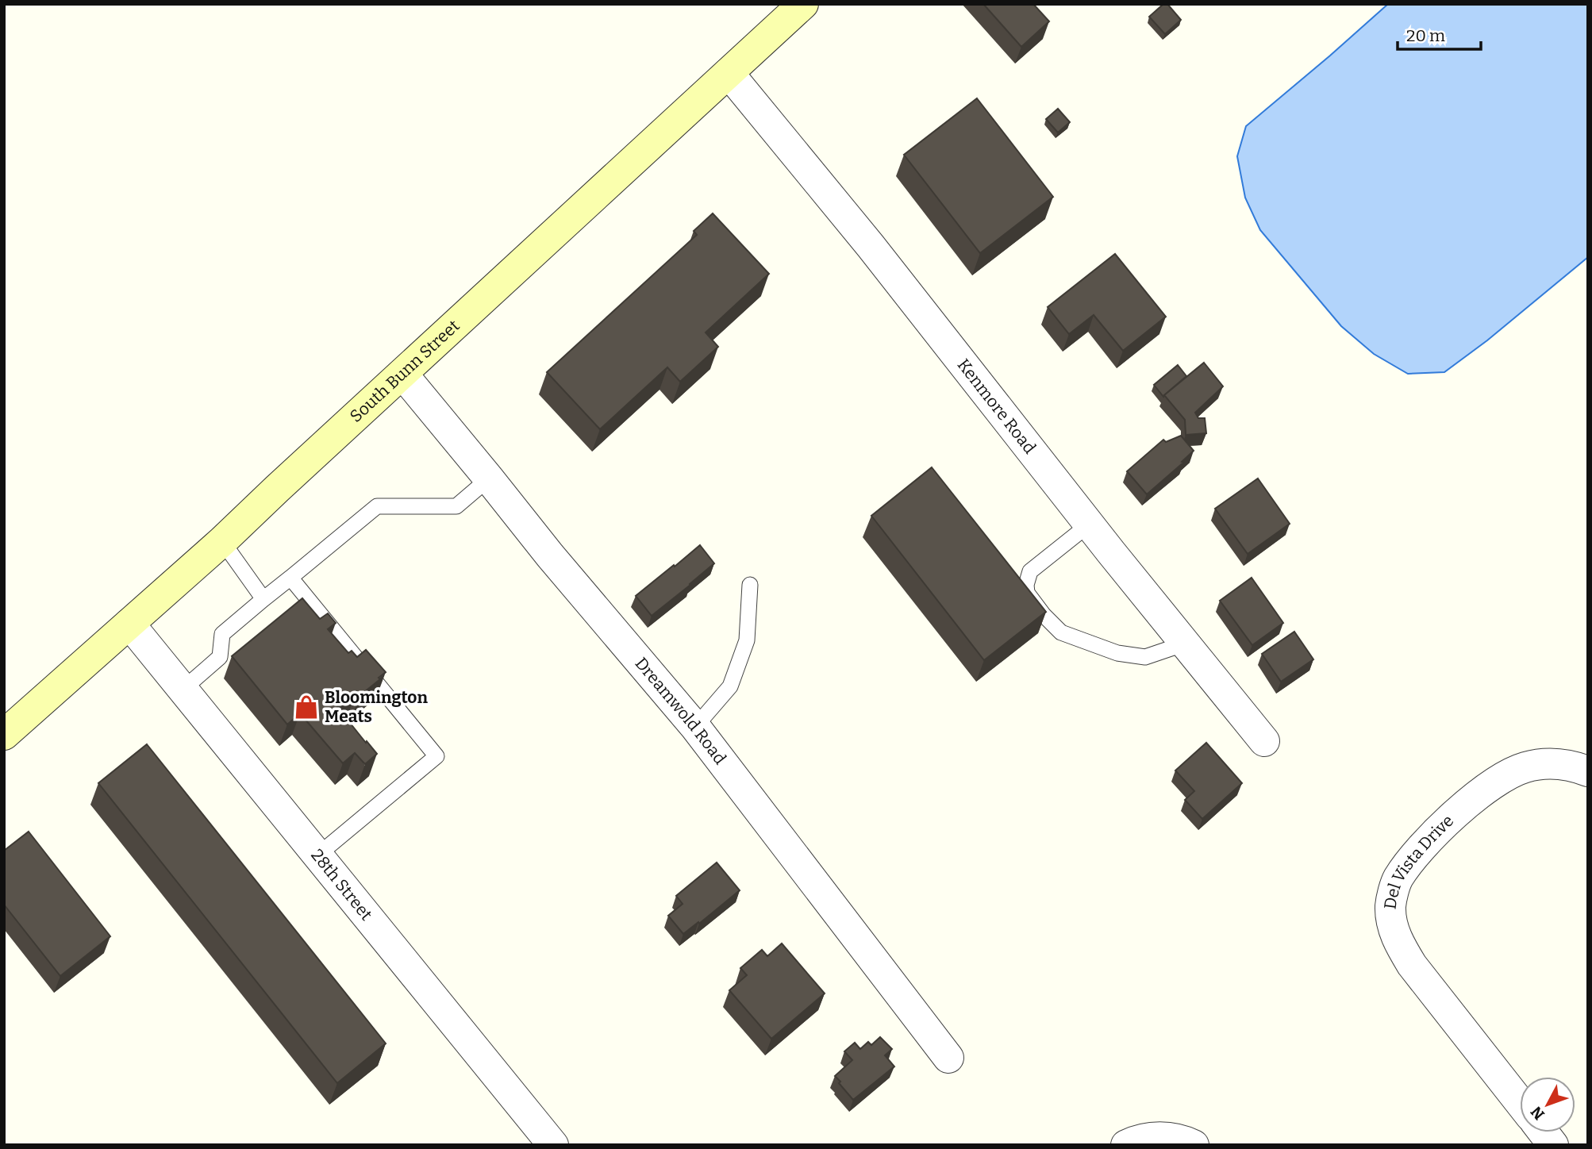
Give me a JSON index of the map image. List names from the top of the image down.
{
  "streets": {
    "street": [
      "South Bunn Street",
      "Kenmore Road",
      "Dreamwold Road",
      "Del Vista Drive",
      "28th Street"
    ]
  },
  "crossings": [
    ["South Bunn Street", "Kenmore Road"],
    ["South Bunn Street", "Dreamwold Road"],
    ["South Bunn Street", "28th Street"]
  ],
  "places": {
    "shop": ["Bloomington Meats"]
  },
  "scale_bar": "20 m",
  "north": "bottom left"
}
